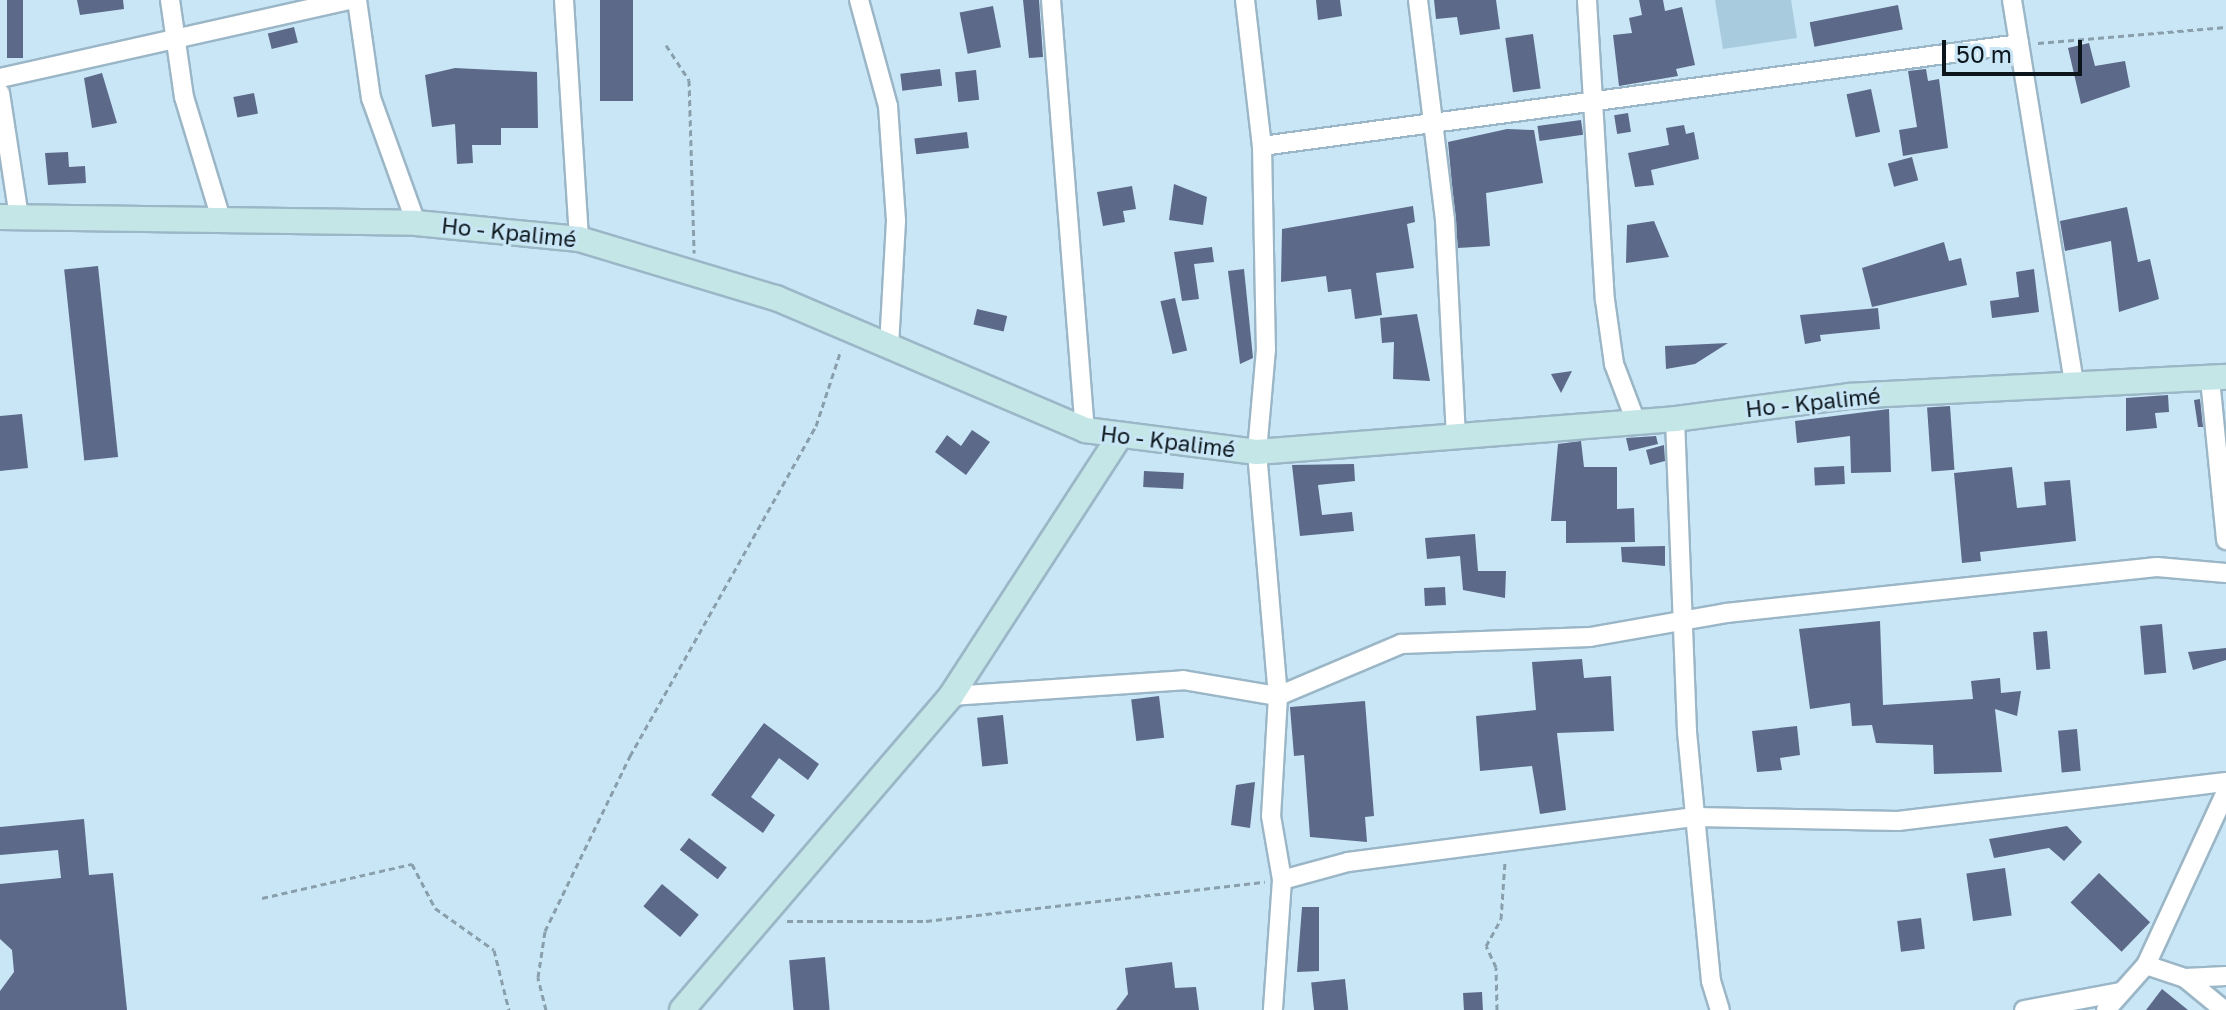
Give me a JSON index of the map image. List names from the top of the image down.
{
  "streets": {
    "main road": ["Ho - Kpalimé"]
  },
  "scale_bar": "50 m"
}
